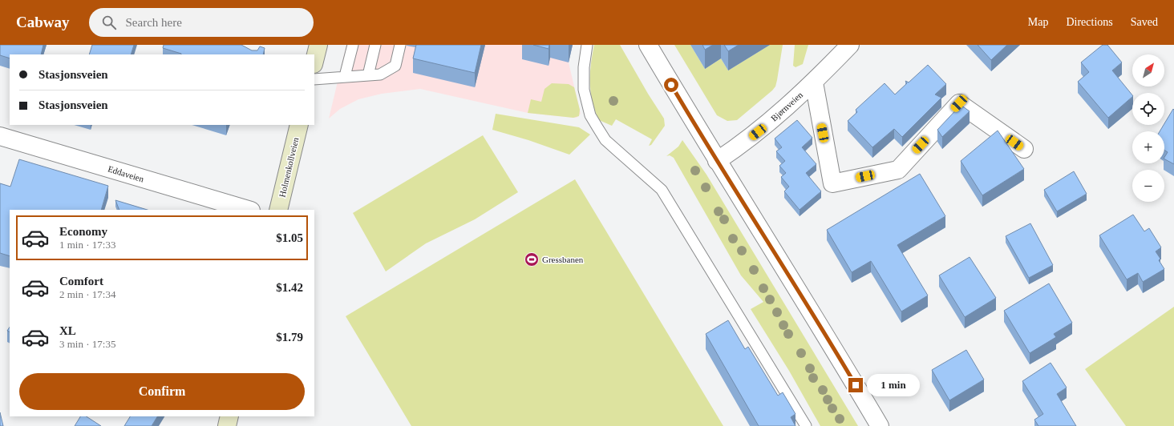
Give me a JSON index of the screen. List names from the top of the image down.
{
  "streets": {
    "main road": ["Holmenkollveien"],
    "street": ["Bjørnveien", "Eddaveien"]
  },
  "places": {
    "sports": ["Gressbanen"]
  },
  "north": "top right",
  "page": {
    "header": "Cabway",
    "search": "Search here",
    "nav": ["Map", "Directions", "Saved"],
    "map_buttons": ["+", "−"],
    "banner": ["Stasjonsveien", "Stasjonsveien"],
    "list": [
      {
        "name": "Economy",
        "note": "1 min · 17:33",
        "value": "$1.05"
      },
      {
        "name": "Comfort",
        "note": "2 min · 17:34",
        "value": "$1.42"
      },
      {
        "name": "XL",
        "note": "3 min · 17:35",
        "value": "$1.79"
      }
    ],
    "buttons": "Confirm",
    "bubble": "1 min"
  }
}
